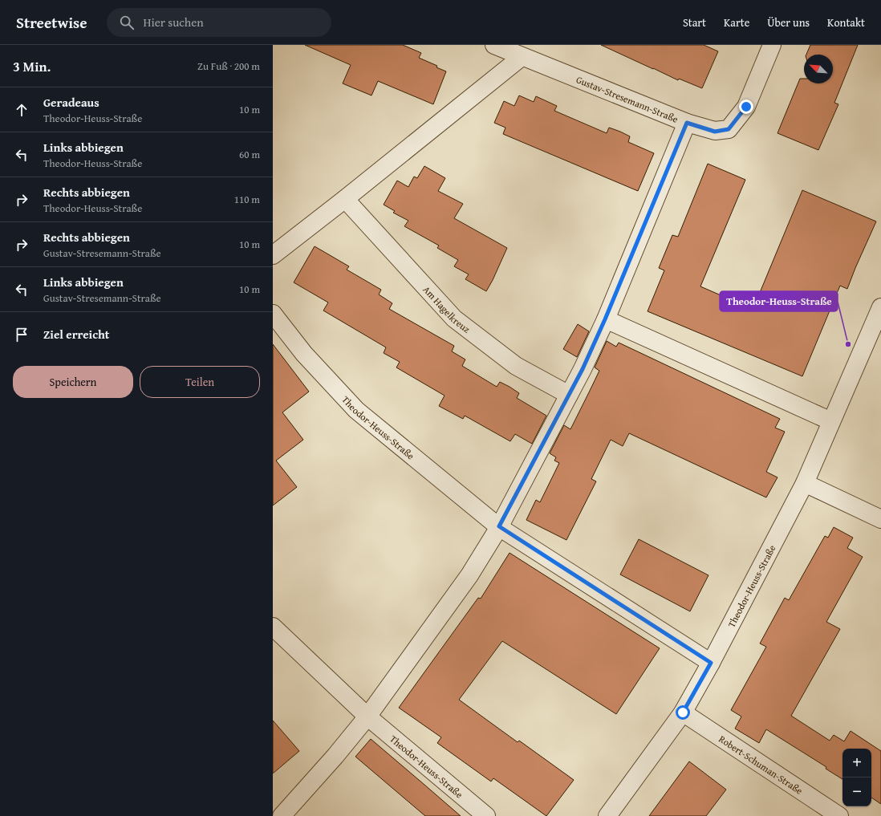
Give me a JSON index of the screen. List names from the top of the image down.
{
  "streets": {
    "street": [
      "Gustav-Stresemann-Straße",
      "Am Hagelkreuz",
      "Theodor-Heuss-Straße",
      "Robert-Schuman-Straße"
    ]
  },
  "crossings": [
    ["Theodor-Heuss-Straße", "Robert-Schuman-Straße"]
  ],
  "places": ["Theodor-Heuss-Straße"],
  "north": "top left",
  "page": {
    "header": "Streetwise",
    "search": "Hier suchen",
    "nav": [
      "Start",
      "Karte",
      "Über uns",
      "Kontakt"
    ],
    "heading": ["3 Min.", "Zu Fuß · 200 m"],
    "list": [
      ["Geradeaus", "Theodor-Heuss-Straße", "10 m"],
      ["Links abbiegen", "Theodor-Heuss-Straße", "60 m"],
      ["Rechts abbiegen", "Theodor-Heuss-Straße", "110 m"],
      ["Rechts abbiegen", "Gustav-Stresemann-Straße", "10 m"],
      ["Links abbiegen", "Gustav-Stresemann-Straße", "10 m"],
      "Ziel erreicht"
    ],
    "buttons": ["Speichern", "Teilen"],
    "map_buttons": ["+", "−"]
  }
}
